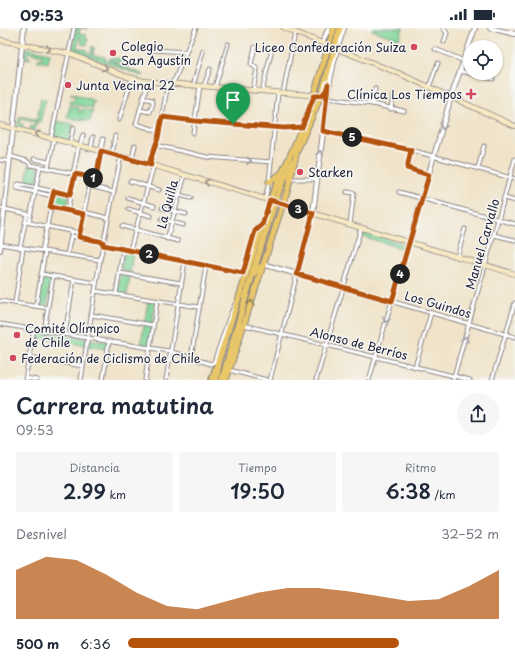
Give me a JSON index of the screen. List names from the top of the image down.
{
  "streets": {
    "street": [
      "La Quilla",
      "Manuel Carvallo",
      "Los Guindos",
      "Alonso de Berríos"
    ]
  },
  "crossings": [
    ["Manuel Carvallo", "Los Guindos"],
    ["Manuel Carvallo", "Alonso de Berríos"]
  ],
  "places": {
    "other": [
      "Liceo Confederación Suiza",
      "Colegio San Agustín",
      "Junta Vecinal 22",
      "Starken",
      "Comité Olímpico de Chile",
      "Federación de Ciclismo de Chile"
    ],
    "health": ["Clínica Los Tiempos"]
  },
  "page": {
    "status": "09:53",
    "pins": [
      "5",
      "1",
      "3",
      "2",
      "4"
    ],
    "heading": ["Carrera matutina", "09:53"],
    "stats": [
      ["Distancia", "2.99 km"],
      ["Tiempo", "19:50"],
      ["Ritmo", "6:38 /km"]
    ],
    "chart": ["Desnivel", "32–52 m"],
    "list": [
      {
        "name": "500 m",
        "note": "6:36"
      }
    ]
  }
}
